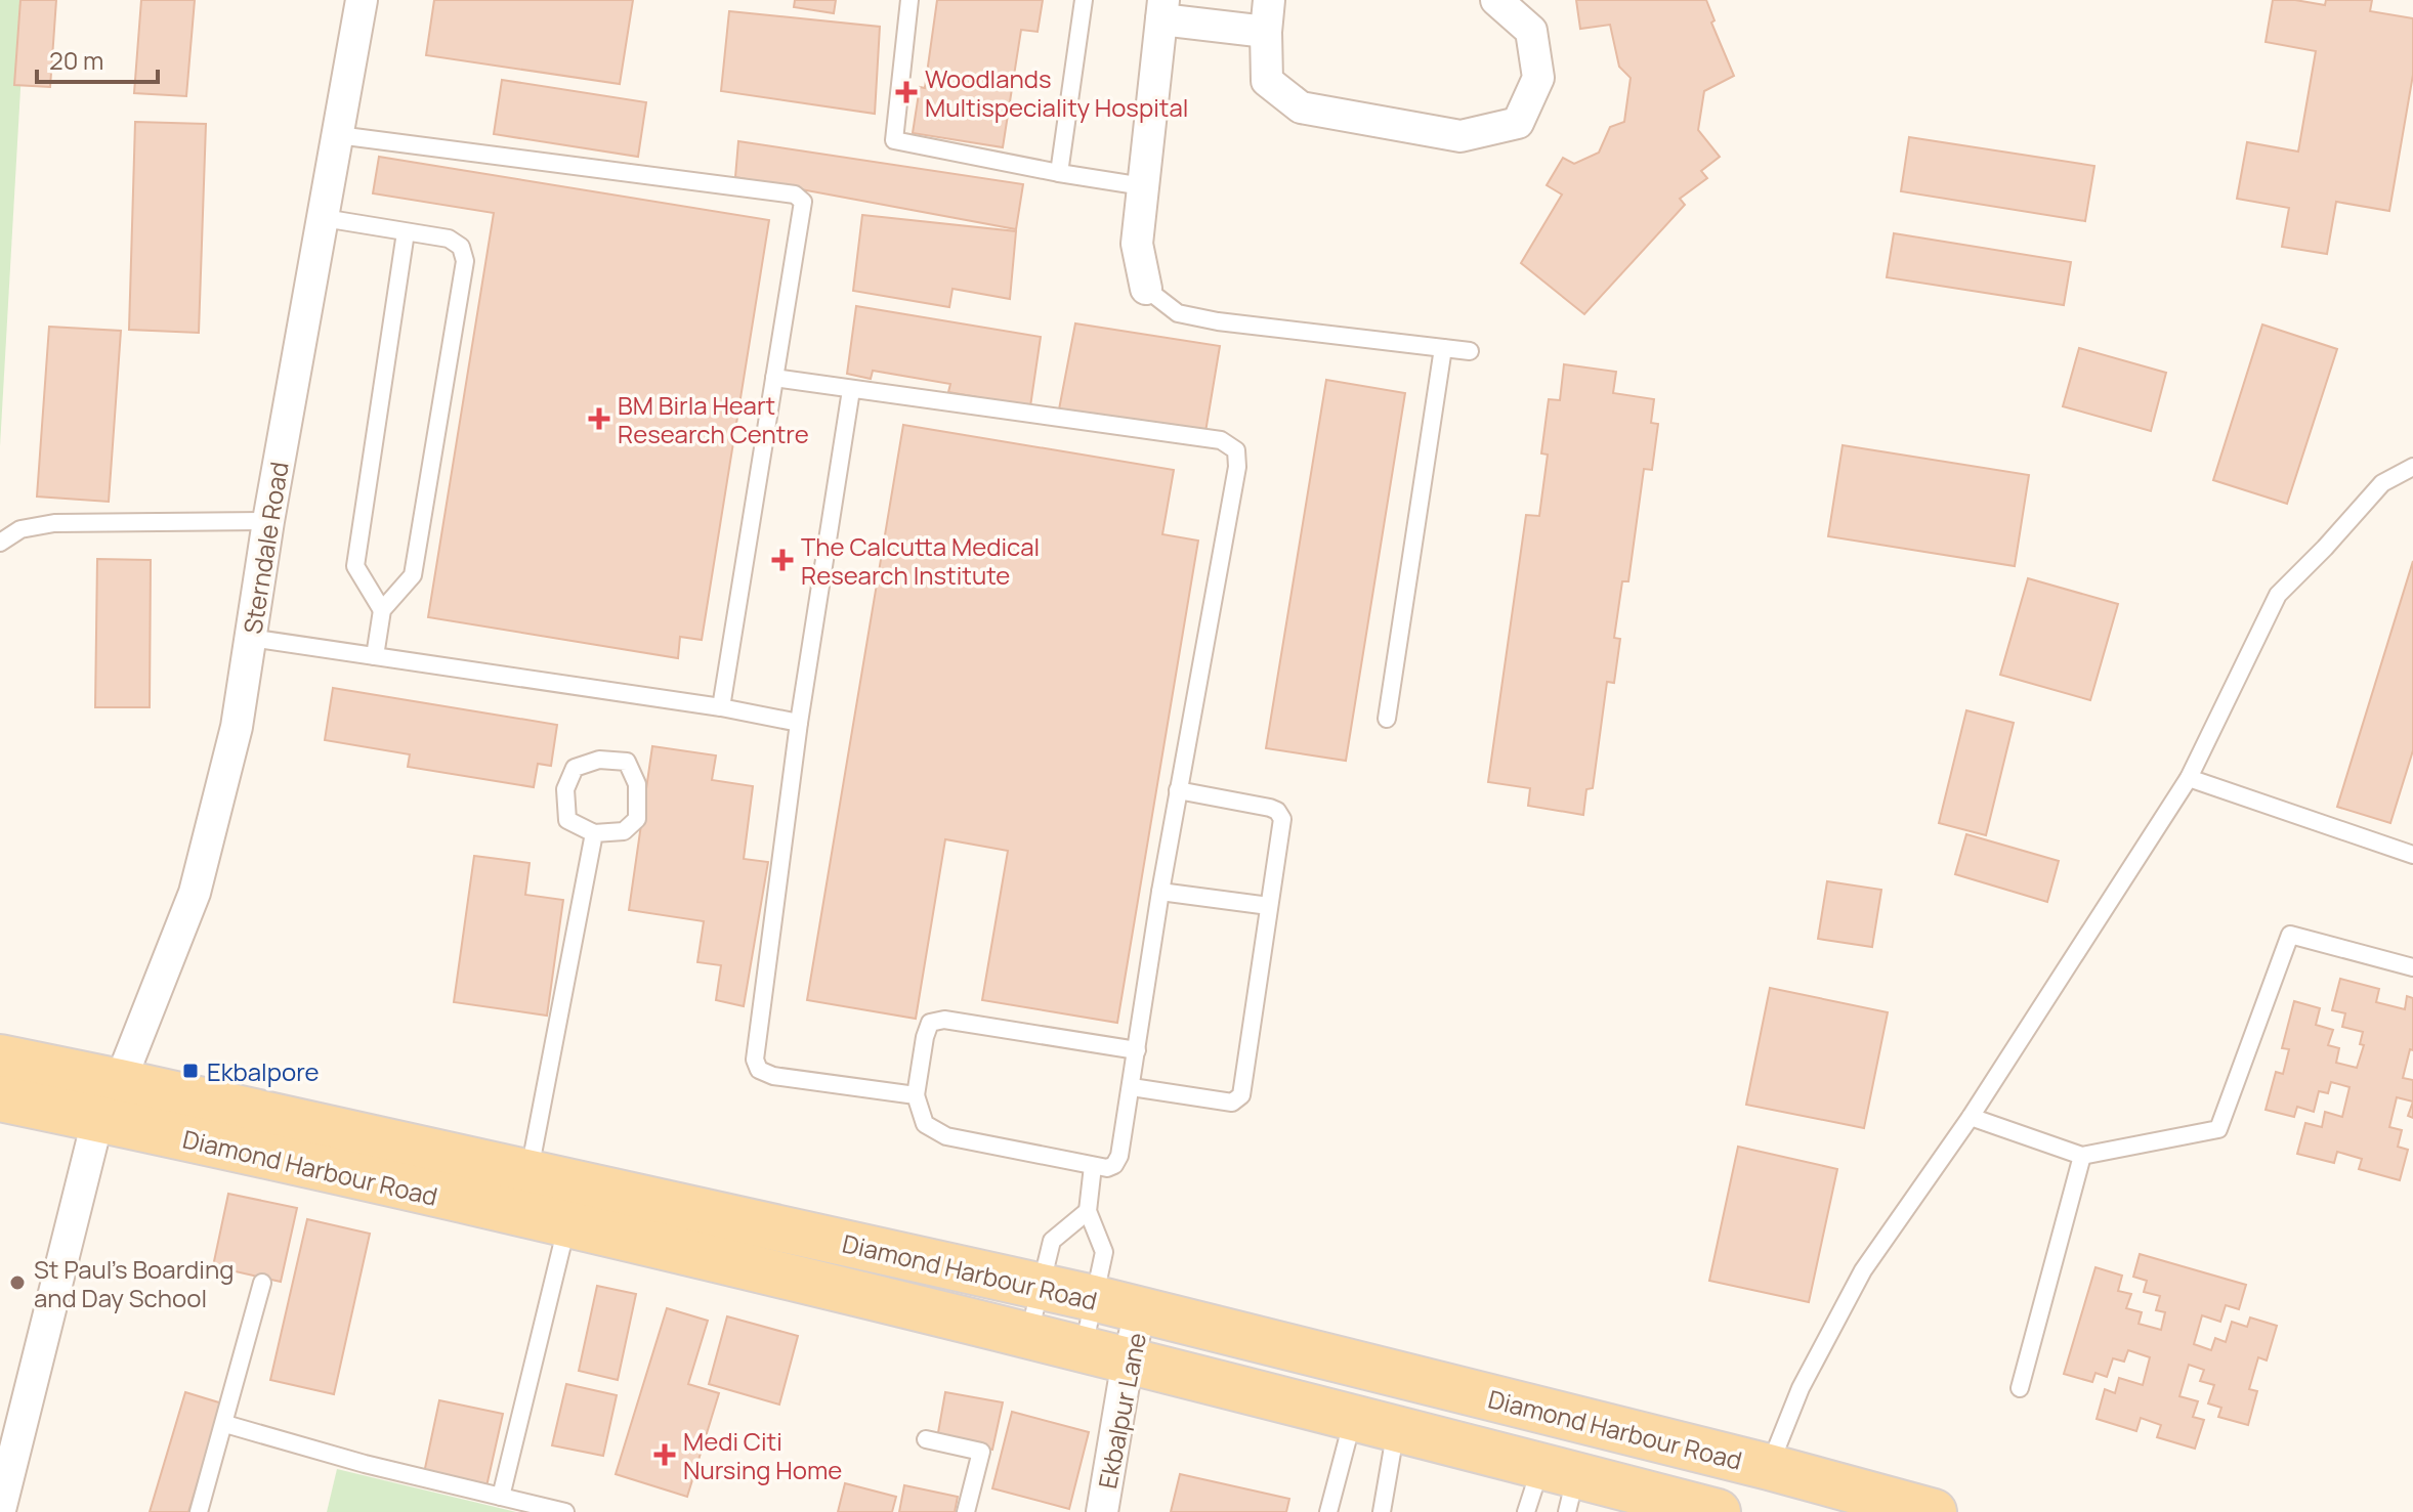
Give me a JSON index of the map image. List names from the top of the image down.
{
  "streets": {
    "main road": ["Diamond Harbour Road"],
    "street": ["Sterndale Road", "Ekbalpur Lane"]
  },
  "crossings": [
    ["Sterndale Road", "Diamond Harbour Road"],
    ["Diamond Harbour Road", "Ekbalpur Lane"]
  ],
  "places": {
    "health": [
      "Woodlands Multispeciality Hospital",
      "BM Birla Heart Research Centre",
      "The Calcutta Medical Research Institute",
      "Medi Citi Nursing Home"
    ],
    "transit": ["Ekbalpore"],
    "other": ["St Paul's Boarding and Day School"]
  },
  "scale_bar": "20 m"
}
